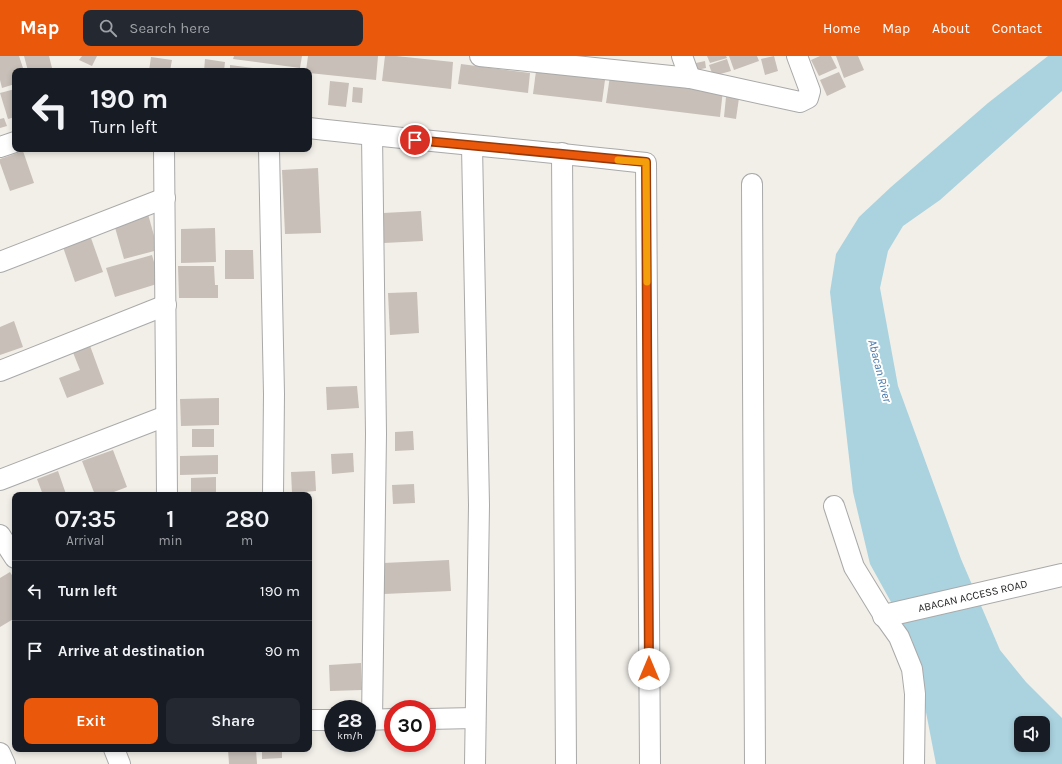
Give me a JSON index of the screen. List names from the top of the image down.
{
  "streets": {
    "street": ["ABACAN ACCESS ROAD"]
  },
  "water": ["Abacan River"],
  "page": {
    "header": "Map",
    "search": "Search here",
    "nav": [
      "Home",
      "Map",
      "About",
      "Contact"
    ],
    "turn": ["190 m", "Turn left"],
    "eta": [
      "07:35",
      "Arrival",
      "1",
      "min",
      "280",
      "m"
    ],
    "list": [
      {
        "name": "Turn left",
        "value": "190 m"
      },
      {
        "name": "Arrive at destination",
        "value": "90 m"
      }
    ],
    "buttons": ["Exit", "Share"],
    "speed": "28 km/h",
    "limit": "30"
  }
}
